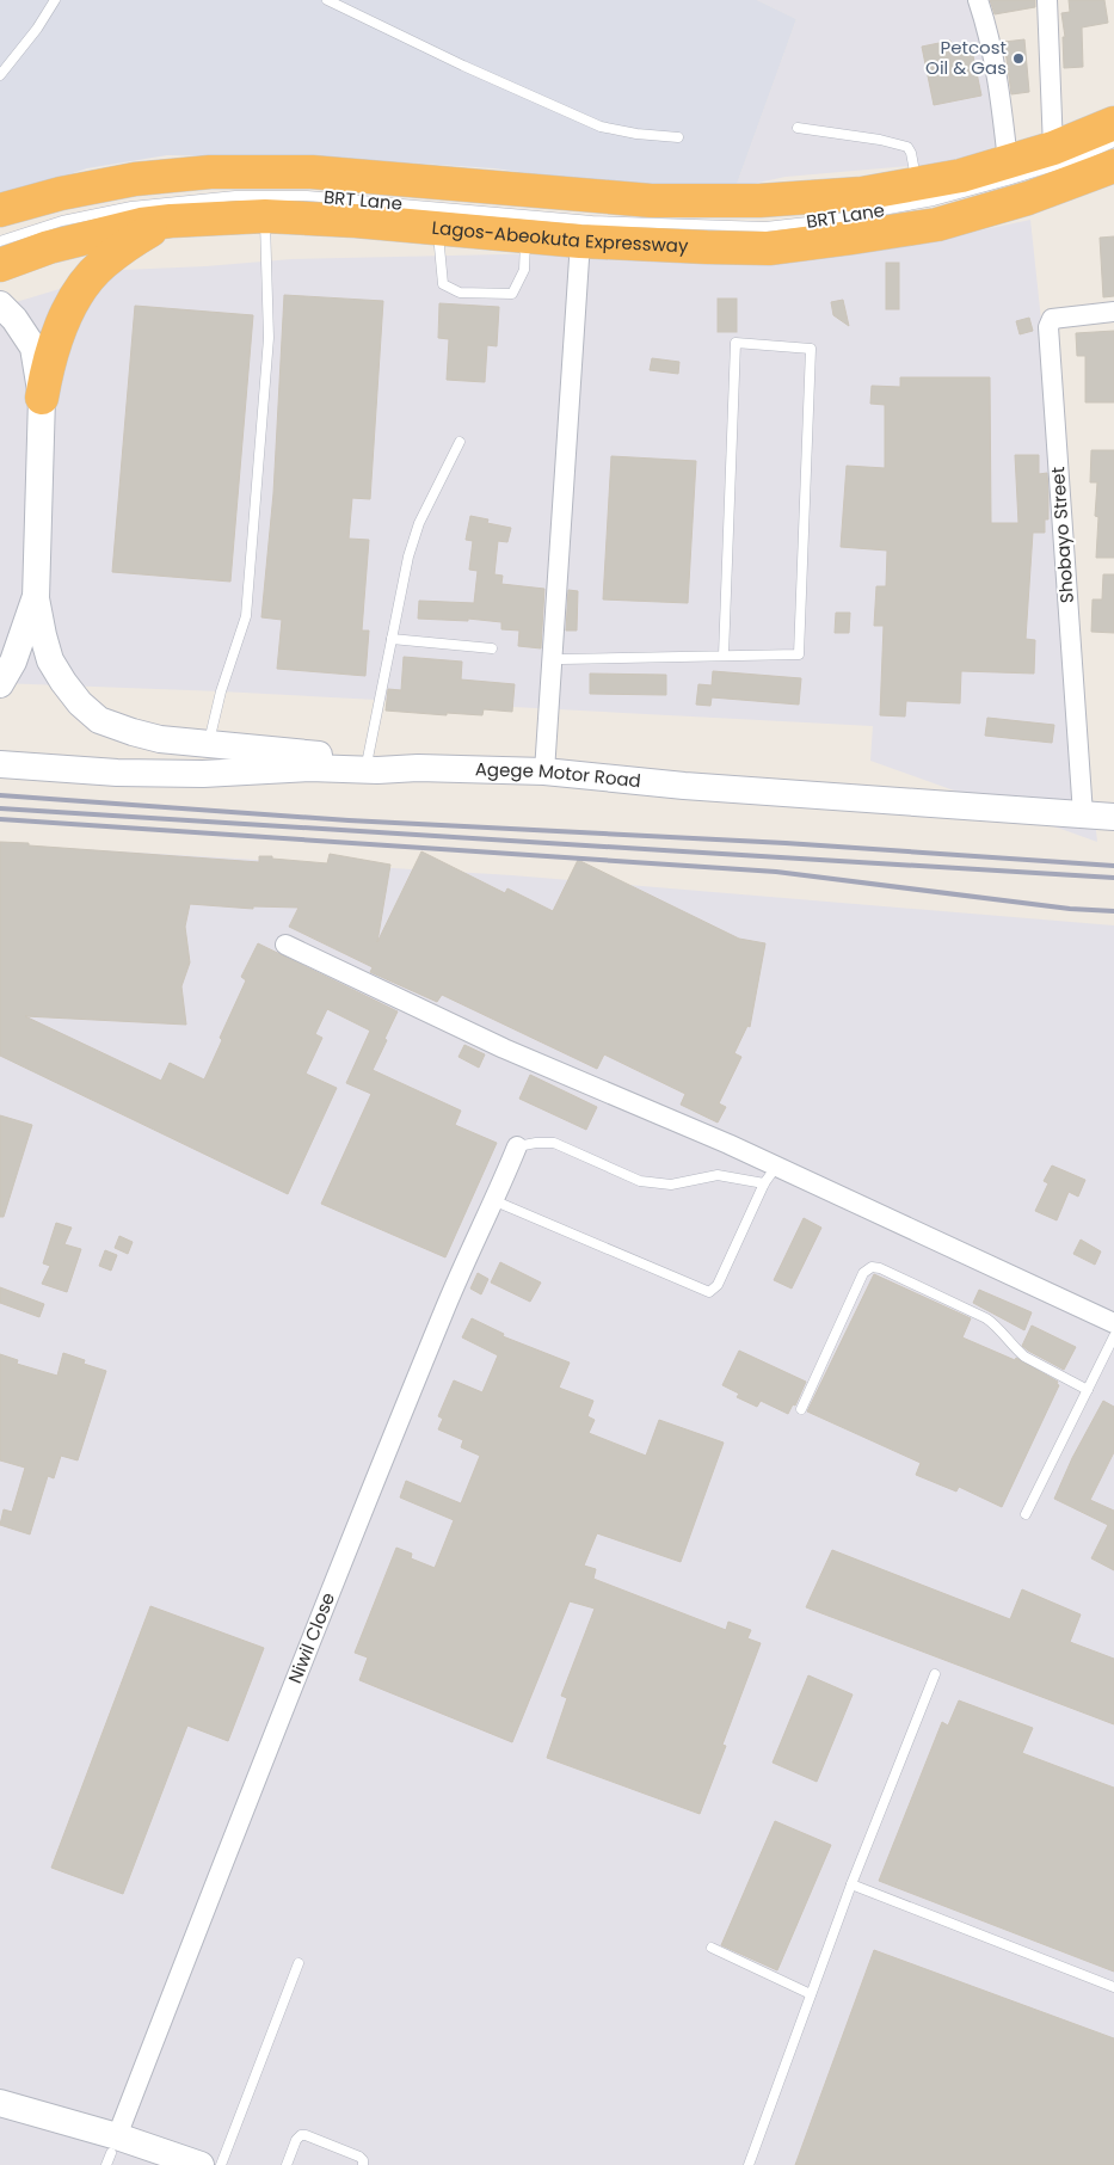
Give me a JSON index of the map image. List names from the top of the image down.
{
  "streets": {
    "highway": ["Lagos-Abeokuta Expressway"],
    "main road": ["Agege Motor Road"],
    "street": ["Shobayo Street", "Niwil Close"],
    "lane": ["BRT Lane"]
  },
  "crossings": [
    ["Shobayo Street", "Agege Motor Road"]
  ],
  "places": ["Petcost Oil & Gas"]
}
